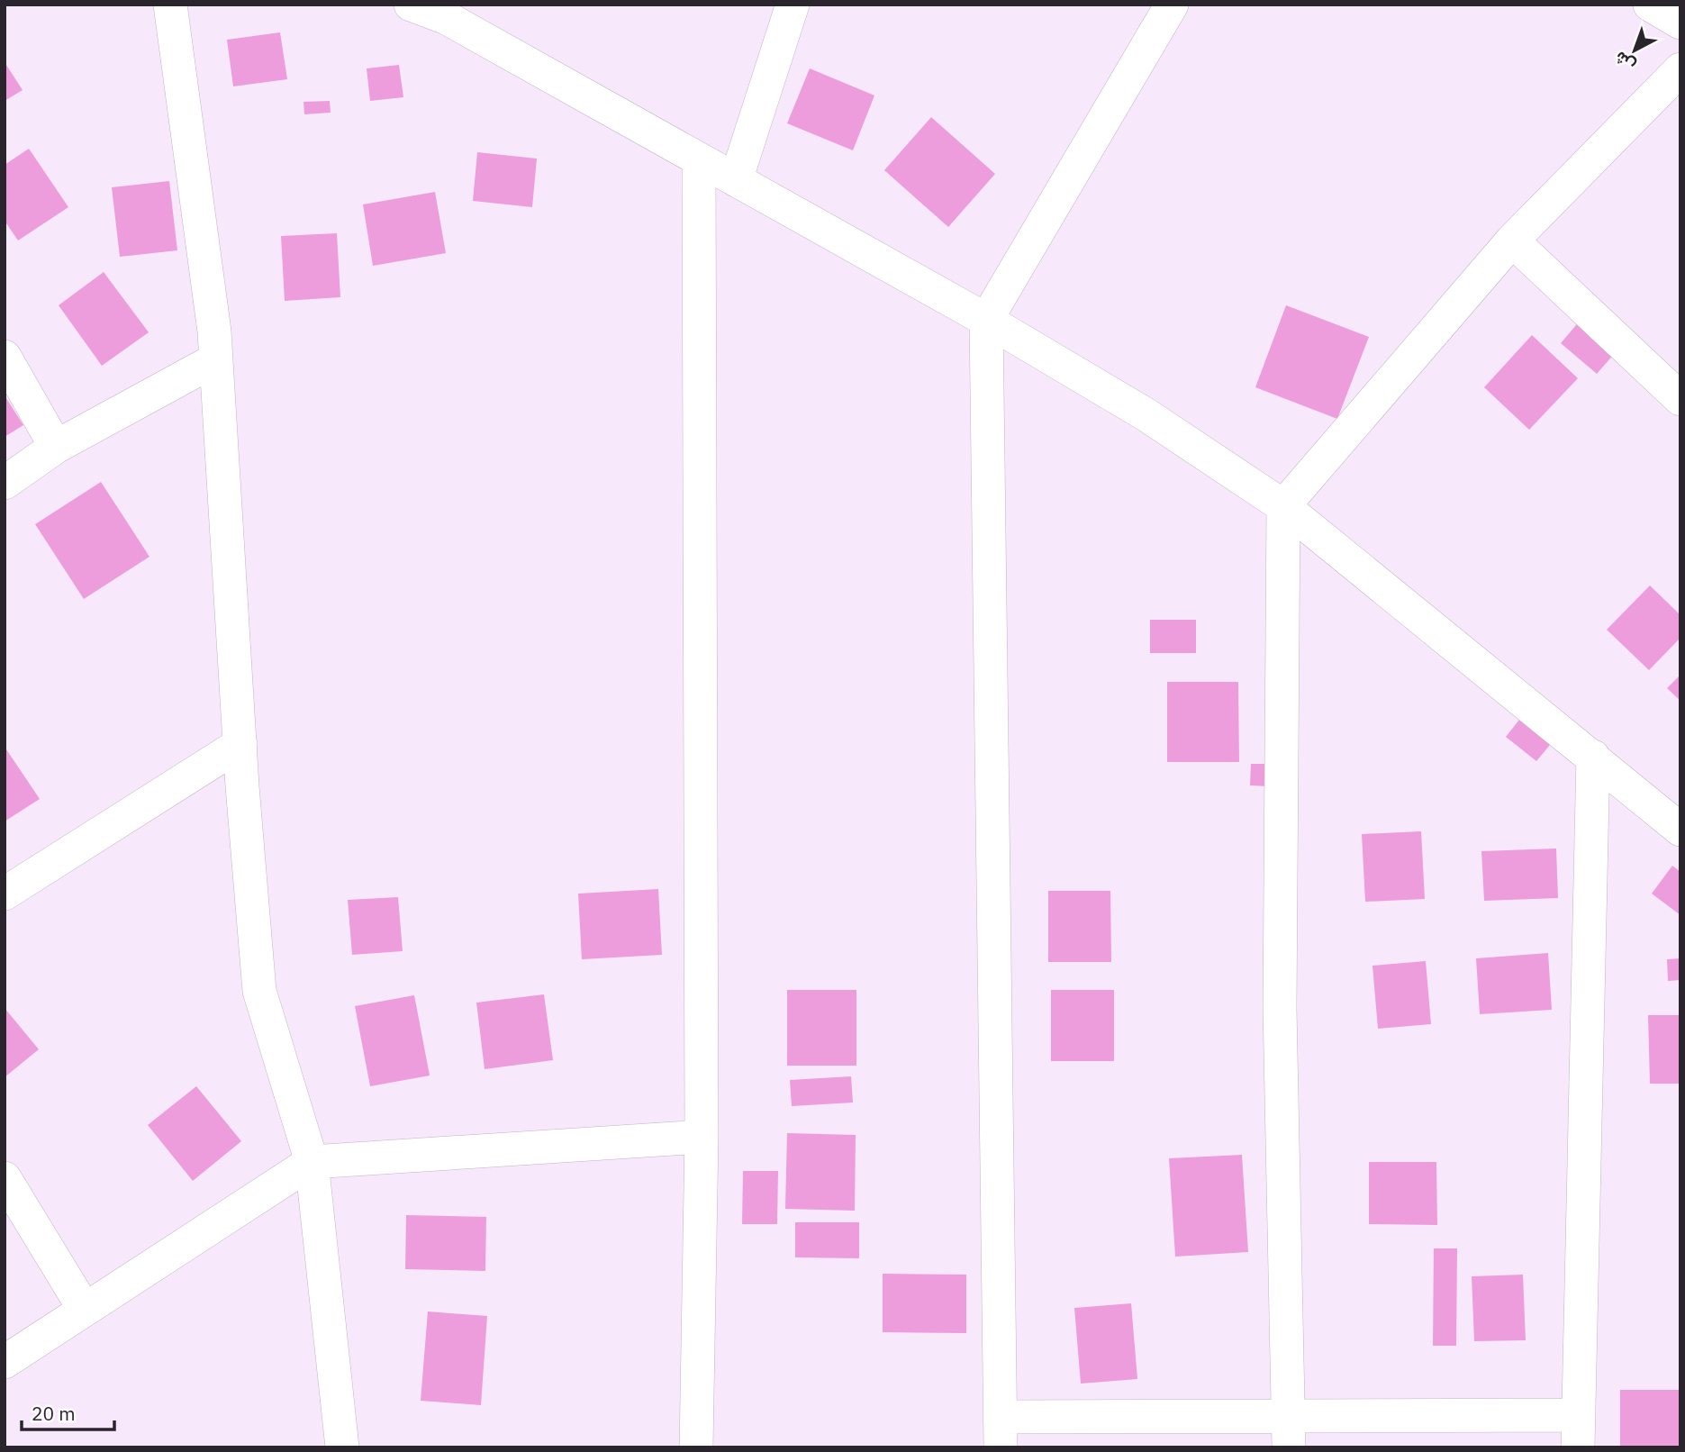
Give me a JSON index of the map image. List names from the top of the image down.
{
  "scale_bar": "20 m",
  "north": "bottom left"
}
